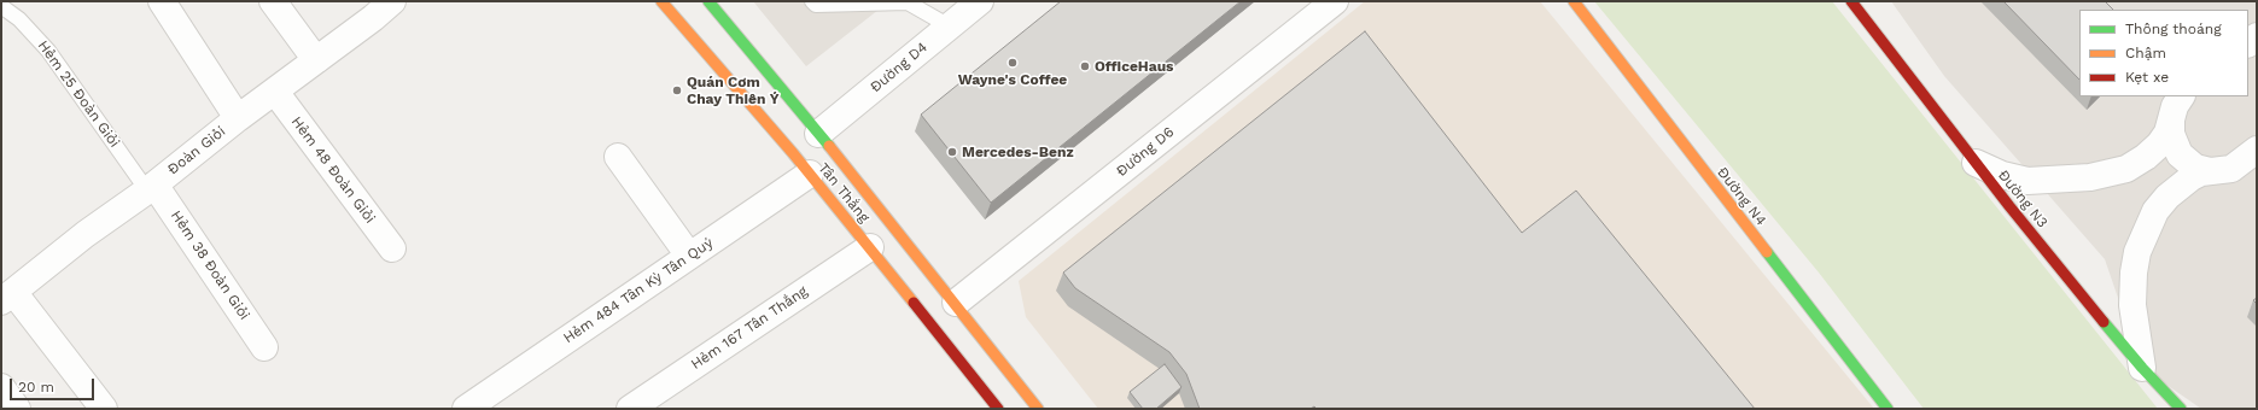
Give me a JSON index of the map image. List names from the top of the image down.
{
  "streets": {
    "street": [
      "Đường D4",
      "Đoàn Giỏi",
      "Đường D6",
      "Hẻm 48 Đoàn Giỏi",
      "Tân Thắng",
      "Đường N4",
      "Đường N3",
      "Hẻm 38 Đoàn Giỏi",
      "Hẻm 484 Tân Kỳ Tân Quý",
      "Hẻm 167 Tân Thắng"
    ],
    "lane": ["Hẻm 25 Đoàn Giỏi"]
  },
  "crossings": [
    ["Đường D4", "Tân Thắng"],
    ["Hẻm 25 Đoàn Giỏi", "Đoàn Giỏi"],
    ["Hẻm 25 Đoàn Giỏi", "Hẻm 38 Đoàn Giỏi"],
    ["Đoàn Giỏi", "Hẻm 48 Đoàn Giỏi"],
    ["Đoàn Giỏi", "Hẻm 38 Đoàn Giỏi"],
    ["Đường D6", "Tân Thắng"],
    ["Tân Thắng", "Hẻm 484 Tân Kỳ Tân Quý"],
    ["Tân Thắng", "Hẻm 167 Tân Thắng"]
  ],
  "places": [
    "Wayne's Coffee",
    "OfficeHaus",
    "Quán Cơm Chay Thiên Ý",
    "Mercedes-Benz"
  ],
  "legend": ["Thông thoáng", "Chậm", "Kẹt xe"],
  "scale_bar": "20 m"
}
